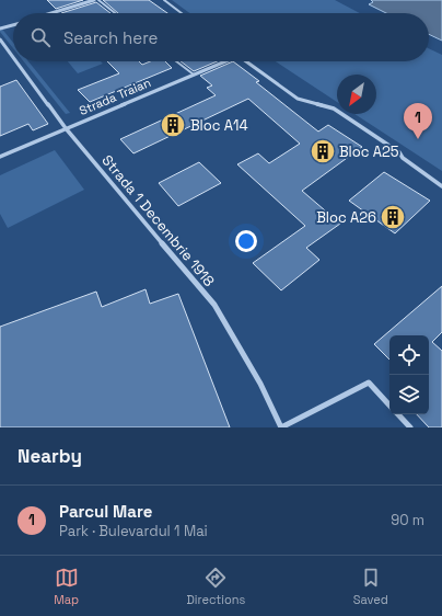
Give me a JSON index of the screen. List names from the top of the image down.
{
  "streets": {
    "street": ["Strada Traian", "Strada 1 Decembrie 1918"]
  },
  "crossings": [
    ["Strada Traian", "Strada 1 Decembrie 1918"]
  ],
  "places": {
    "building": ["Bloc A14", "Bloc A25", "Bloc A26"]
  },
  "north": "bottom left",
  "page": {
    "search": "Search here",
    "pins": "1",
    "heading": "Nearby",
    "list": [
      {
        "mark": "1",
        "name": "Parcul Mare",
        "note": "Park · Bulevardul 1 Mai",
        "value": "90 m"
      }
    ],
    "nav": ["Map", "Directions", "Saved"]
  }
}
